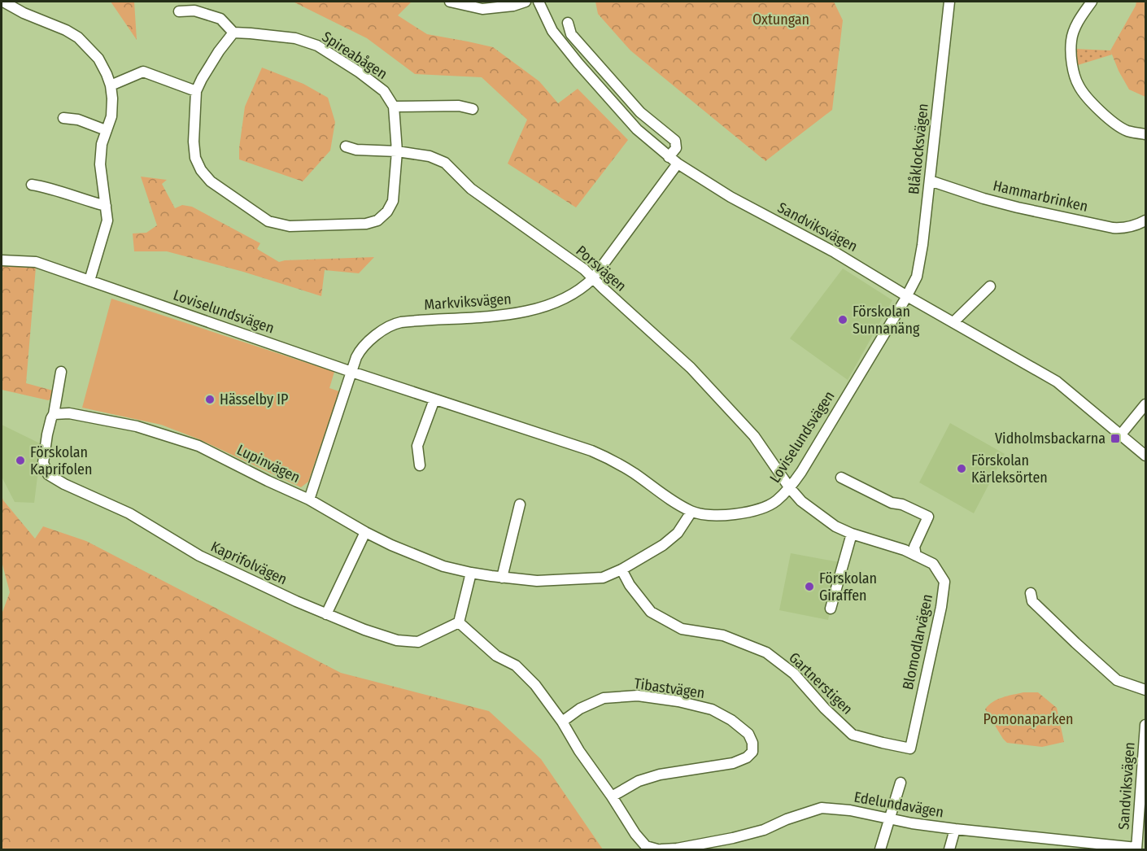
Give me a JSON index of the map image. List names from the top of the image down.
{
  "streets": {
    "street": [
      "Spireabågen",
      "Blåklocksvägen",
      "Hammarbrinken",
      "Sandviksvägen",
      "Porsvägen",
      "Markviksvägen",
      "Loviselundsvägen",
      "Lupinvägen",
      "Kaprifolvägen",
      "Blomodlarvägen",
      "Gartnerstigen",
      "Tibastvägen",
      "Edelundavägen"
    ]
  },
  "crossings": [
    ["Blåklocksvägen", "Hammarbrinken"],
    ["Blåklocksvägen", "Sandviksvägen"],
    ["Blåklocksvägen", "Loviselundsvägen"],
    ["Sandviksvägen", "Markviksvägen"],
    ["Sandviksvägen", "Loviselundsvägen"],
    ["Sandviksvägen", "Edelundavägen"],
    ["Porsvägen", "Markviksvägen"],
    ["Porsvägen", "Loviselundsvägen"],
    ["Porsvägen", "Blomodlarvägen"],
    ["Markviksvägen", "Loviselundsvägen"],
    ["Markviksvägen", "Lupinvägen"],
    ["Loviselundsvägen", "Lupinvägen"],
    ["Loviselundsvägen", "Blomodlarvägen"],
    ["Lupinvägen", "Kaprifolvägen"],
    ["Lupinvägen", "Gartnerstigen"],
    ["Blomodlarvägen", "Gartnerstigen"]
  ],
  "parks": ["Oxtungan", "Pomonaparken"],
  "places": {
    "other": [
      "Förskolan Sunnanäng",
      "Hässelby IP",
      "Förskolan Kaprifolen",
      "Förskolan Kärleksörten",
      "Förskolan Giraffen"
    ],
    "transit": ["Vidholmsbackarna"]
  }
}
